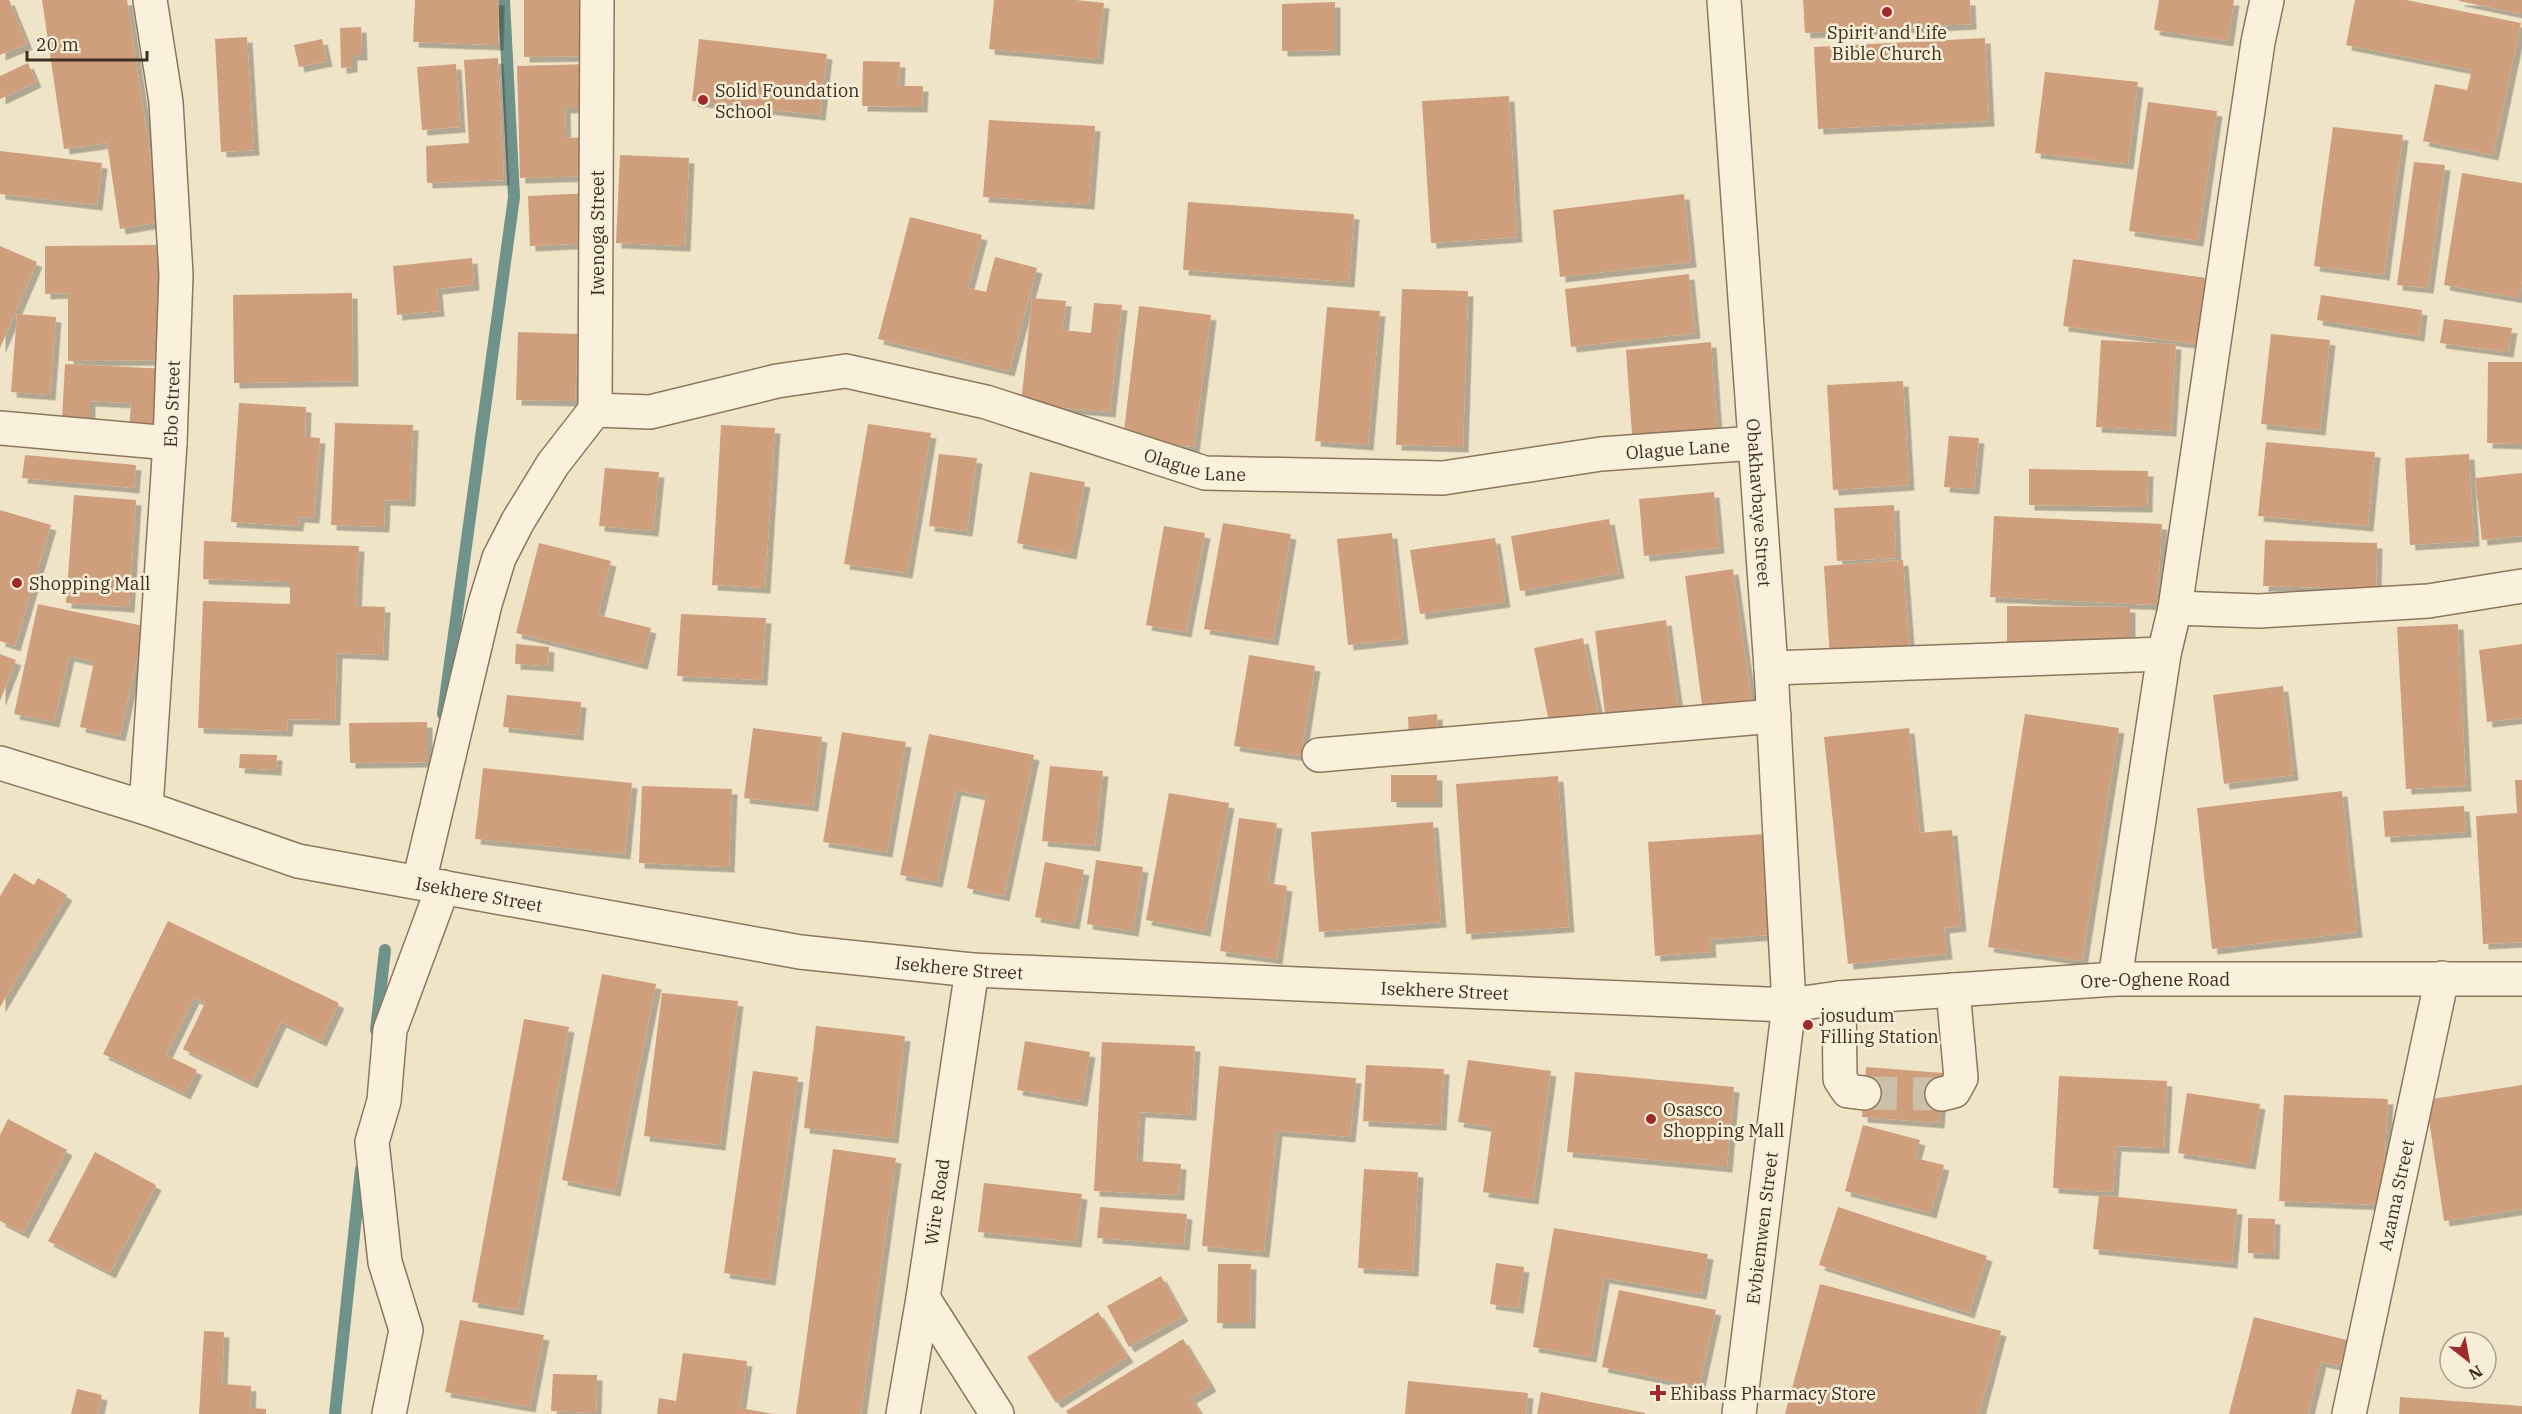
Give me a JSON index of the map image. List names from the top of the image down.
{
  "streets": {
    "street": [
      "Iwenoga Street",
      "Ebo Street",
      "Olague Lane",
      "Obakhavbaye Street",
      "Isekhere Street",
      "Ore-Oghene Road",
      "Azama Street",
      "Wire Road",
      "Evbiemwen Street"
    ]
  },
  "crossings": [
    ["Iwenoga Street", "Olague Lane"],
    ["Ebo Street", "Isekhere Street"],
    ["Olague Lane", "Obakhavbaye Street"],
    ["Obakhavbaye Street", "Isekhere Street"],
    ["Obakhavbaye Street", "Ore-Oghene Road"],
    ["Obakhavbaye Street", "Evbiemwen Street"],
    ["Isekhere Street", "Ore-Oghene Road"],
    ["Isekhere Street", "Wire Road"],
    ["Isekhere Street", "Evbiemwen Street"],
    ["Ore-Oghene Road", "Azama Street"],
    ["Ore-Oghene Road", "Evbiemwen Street"]
  ],
  "places": {
    "other": [
      "Spirit and Life Bible Church",
      "Solid Foundation School",
      "Shopping Mall",
      "josudum Filling Station",
      "Osasco Shopping Mall"
    ],
    "health": ["Ehibass Pharmacy Store"]
  },
  "scale_bar": "20 m",
  "north": "bottom right"
}
